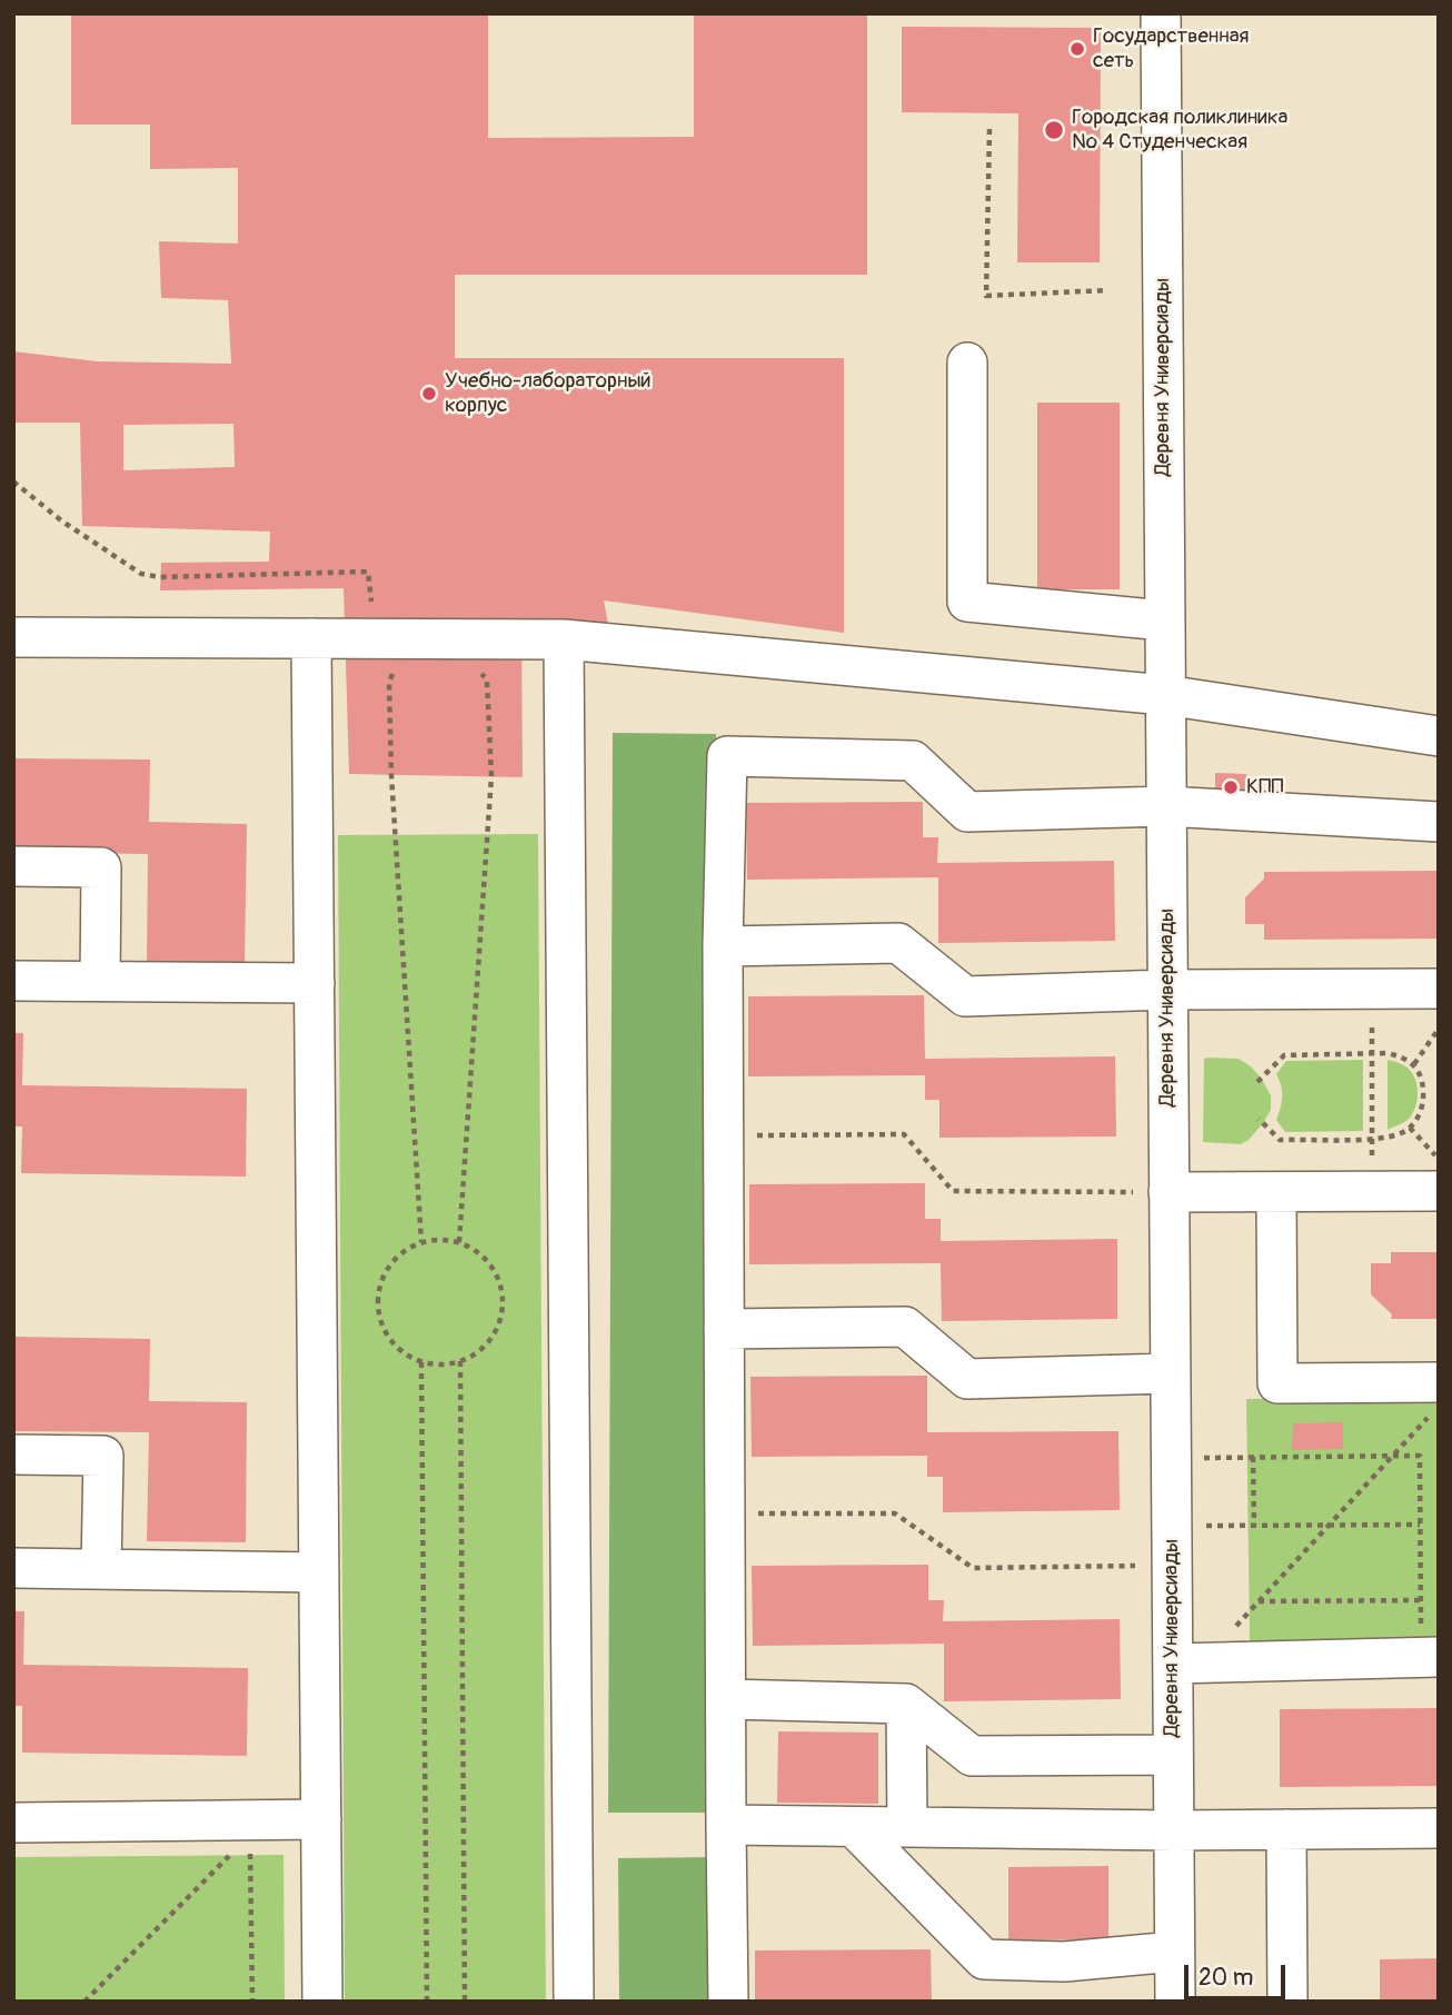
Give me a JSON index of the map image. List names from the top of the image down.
{
  "streets": {
    "street": ["Деревня Универсиады"]
  },
  "places": [
    "Государственная сеть",
    "Городская поликлиника № 4 Студенческая",
    "Учебно-лабораторный корпус",
    "КПП"
  ],
  "scale_bar": "20 m"
}
